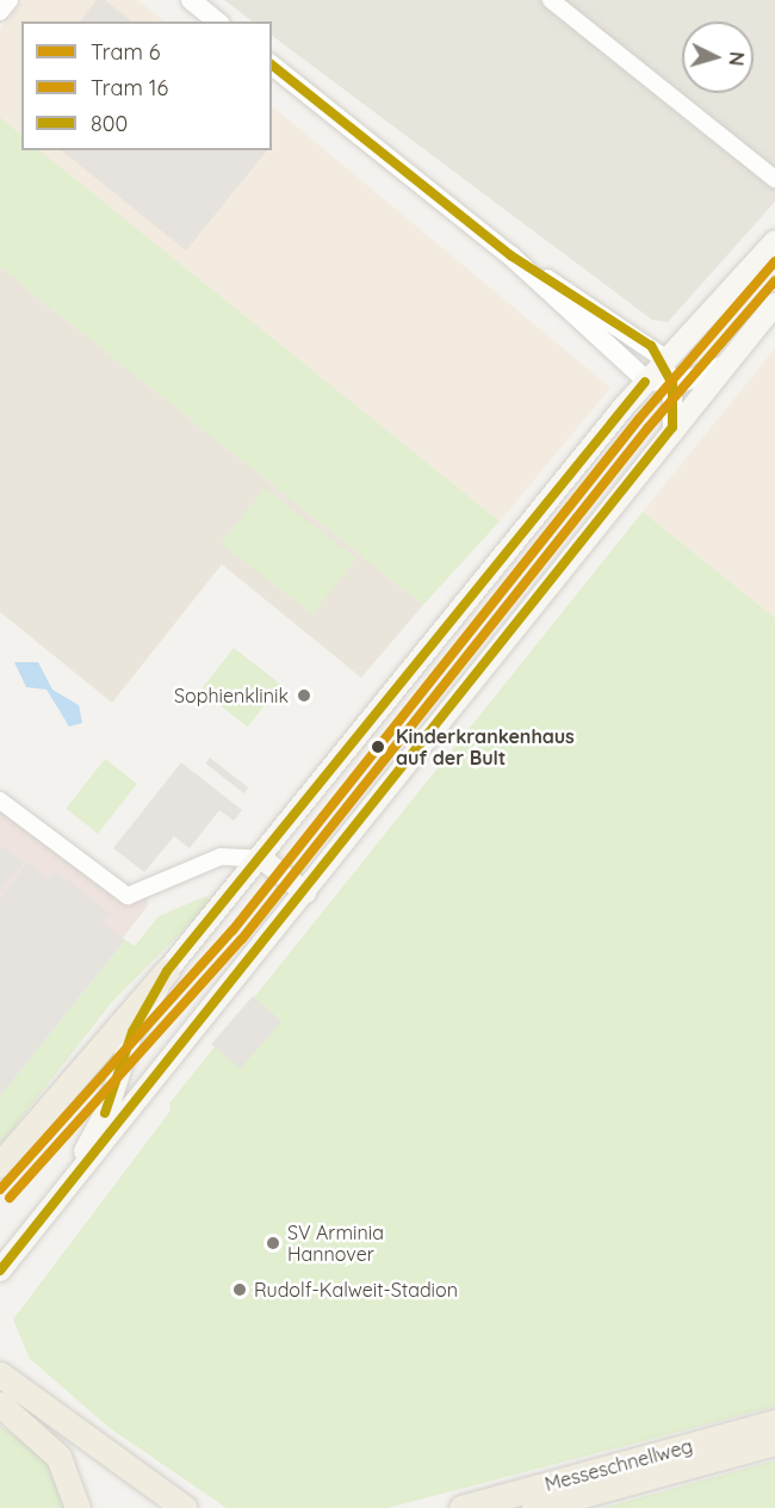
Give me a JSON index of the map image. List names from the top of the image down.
{
  "streets": {
    "highway": ["Messeschnellweg"]
  },
  "places": [
    "Sophienklinik",
    "Kinderkrankenhaus auf der Bult",
    "SV Arminia Hannover",
    "Rudolf-Kalweit-Stadion"
  ],
  "lines": ["transit line 800", "tram line 6", "tram line 16"],
  "legend": ["Tram 6", "Tram 16", "800"],
  "north": "right"
}
